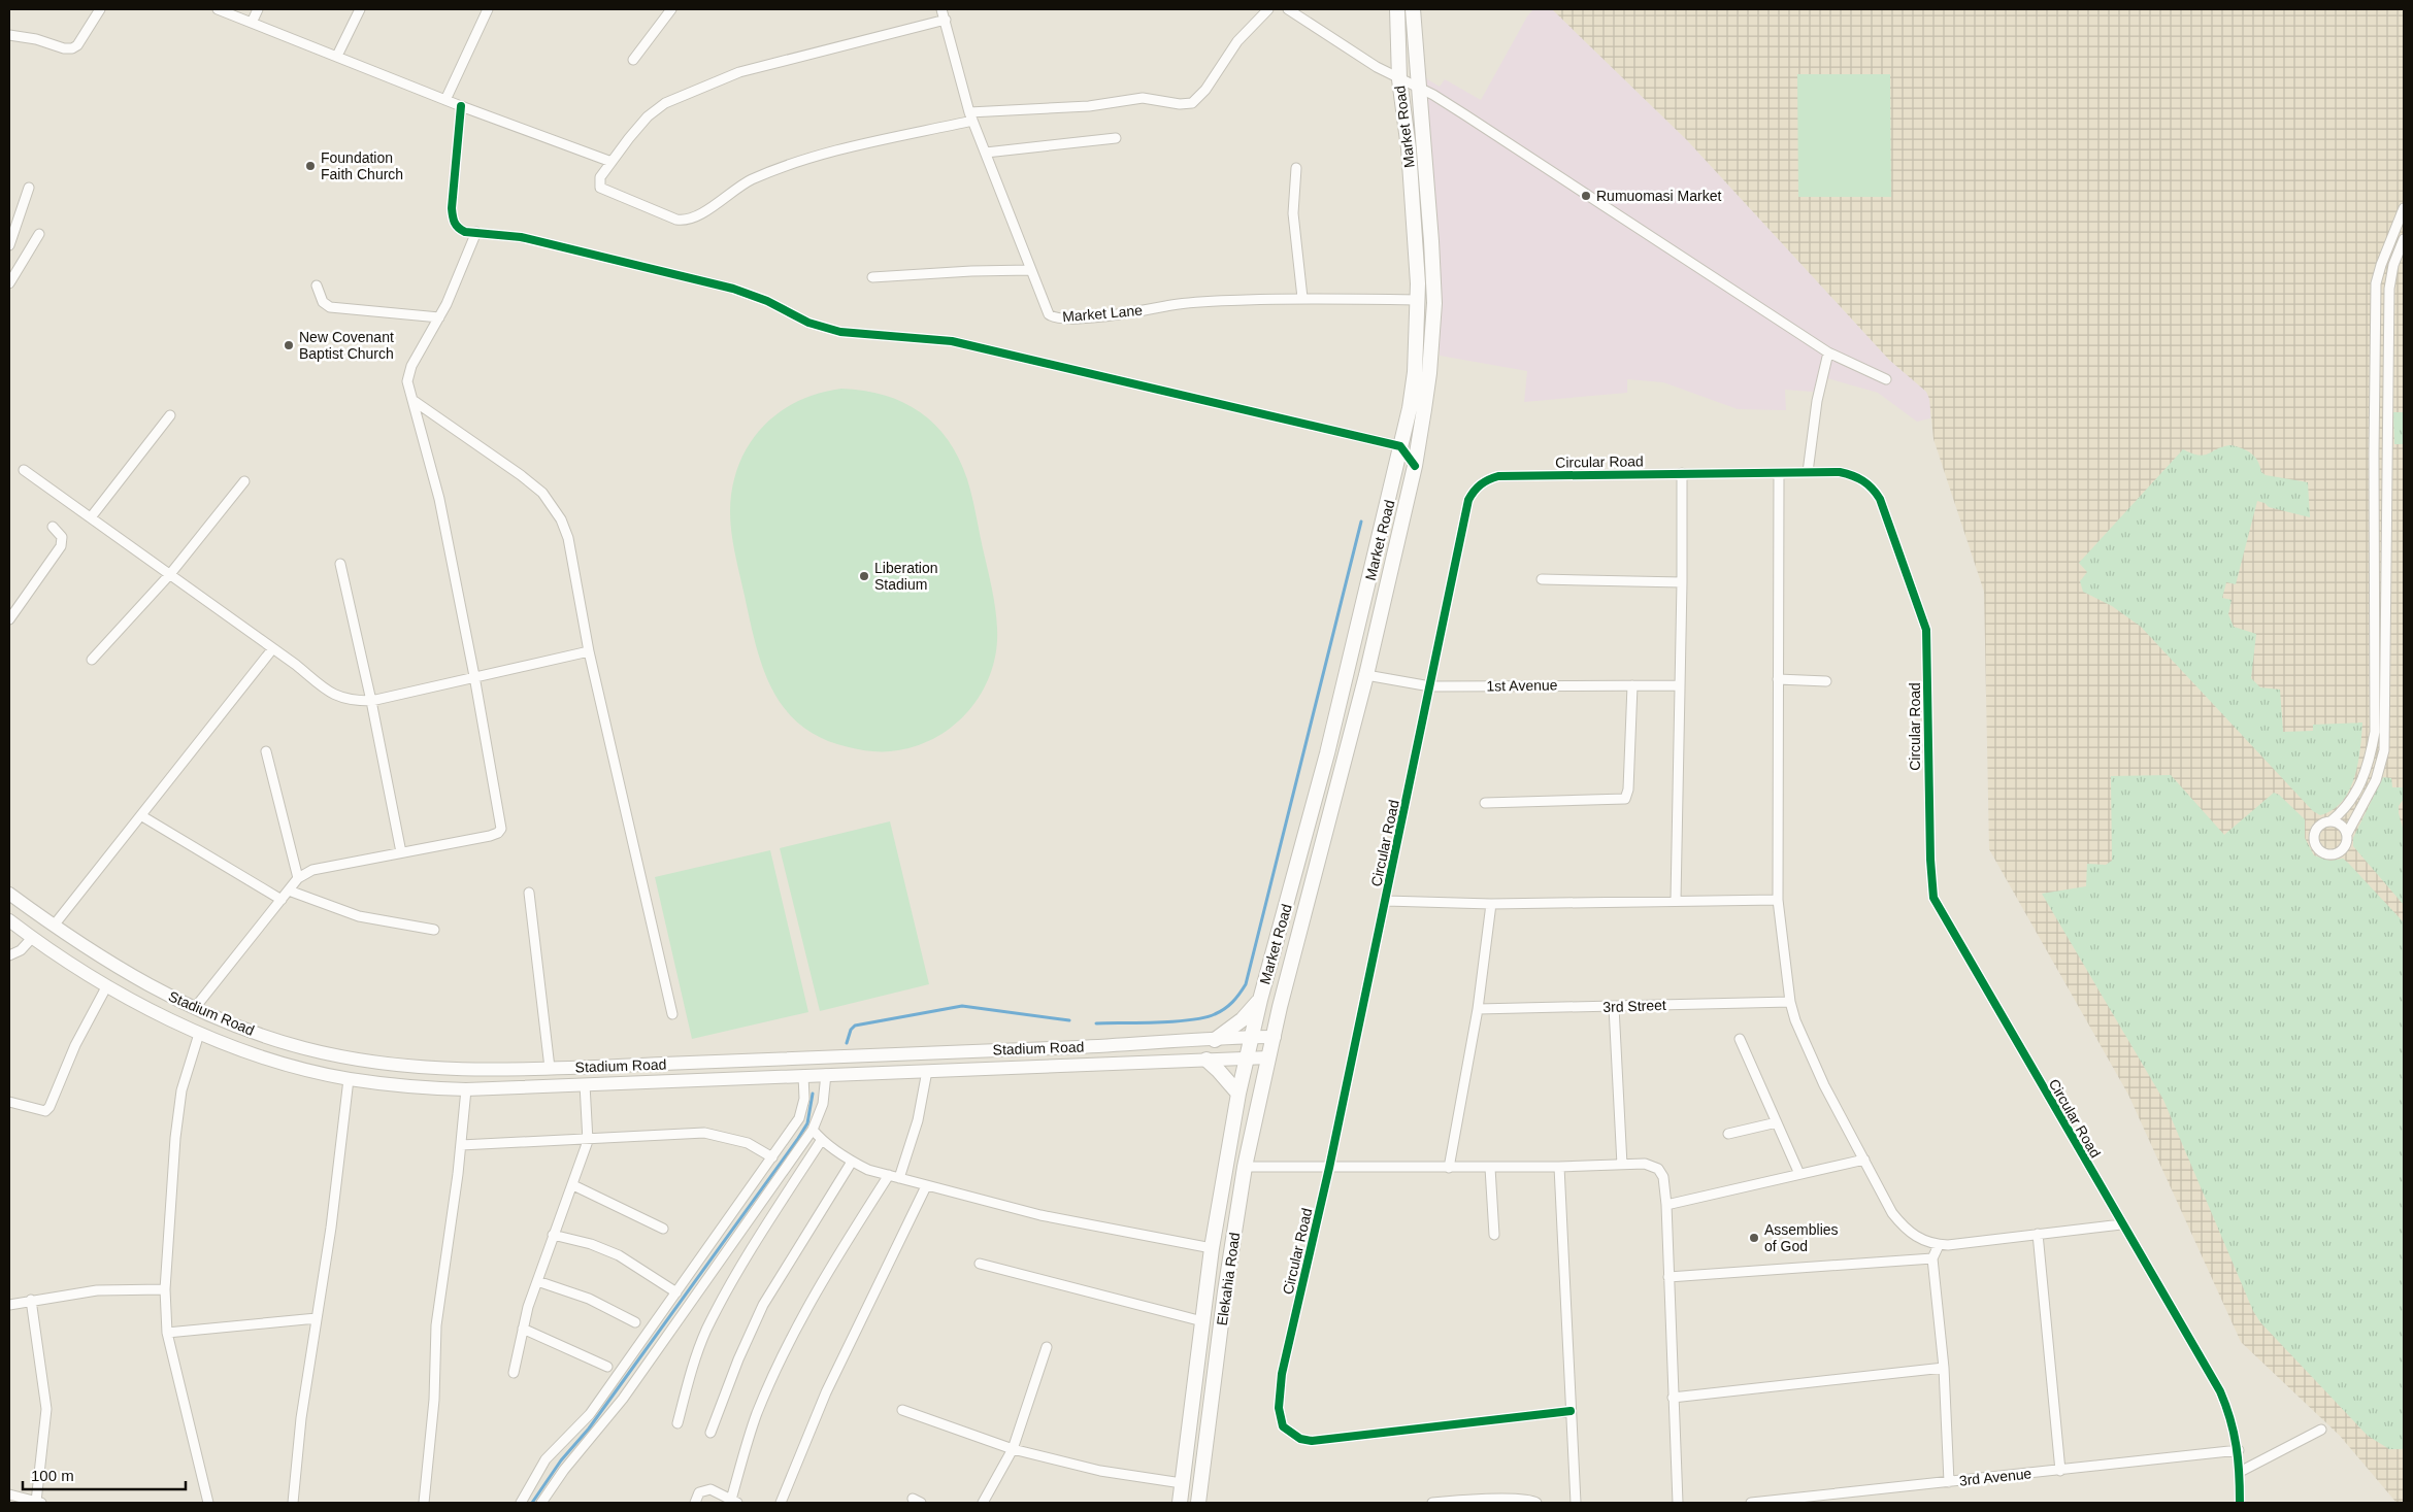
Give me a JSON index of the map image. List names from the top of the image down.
{
  "streets": {
    "main road": ["Market Road", "Stadium Road", "Elekahia Road"],
    "street": [
      "Market Lane",
      "Circular Road",
      "1st Avenue",
      "3rd Street",
      "3rd Avenue"
    ]
  },
  "crossings": [
    ["Market Road", "Market Lane"],
    ["Market Road", "1st Avenue"],
    ["Market Road", "Stadium Road"],
    ["Market Road", "Elekahia Road"],
    ["Circular Road", "1st Avenue"],
    ["Circular Road", "3rd Avenue"],
    ["Stadium Road", "Elekahia Road"]
  ],
  "places": [
    "Foundation Faith Church",
    "Rumuomasi Market",
    "New Covenant Baptist Church",
    "Liberation Stadium",
    "Assemblies of God"
  ],
  "scale_bar": "100 m"
}
